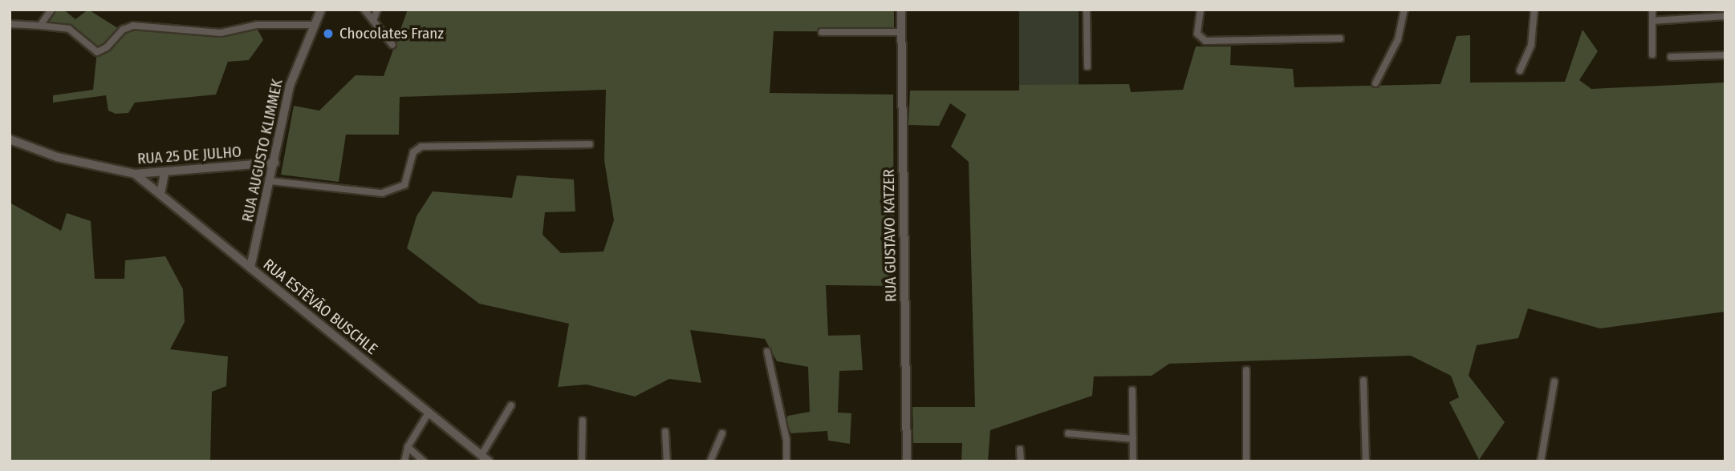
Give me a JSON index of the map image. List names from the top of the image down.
{
  "streets": {
    "street": [
      "RUA AUGUSTO KLIMMEK",
      "RUA 25 DE JULHO",
      "RUA GUSTAVO KATZER",
      "RUA ESTÊVÃO BUSCHLE"
    ]
  },
  "crossings": [
    ["RUA AUGUSTO KLIMMEK", "RUA 25 DE JULHO"],
    ["RUA AUGUSTO KLIMMEK", "RUA ESTÊVÃO BUSCHLE"],
    ["RUA 25 DE JULHO", "RUA ESTÊVÃO BUSCHLE"]
  ],
  "places": ["Chocolates Franz"]
}
